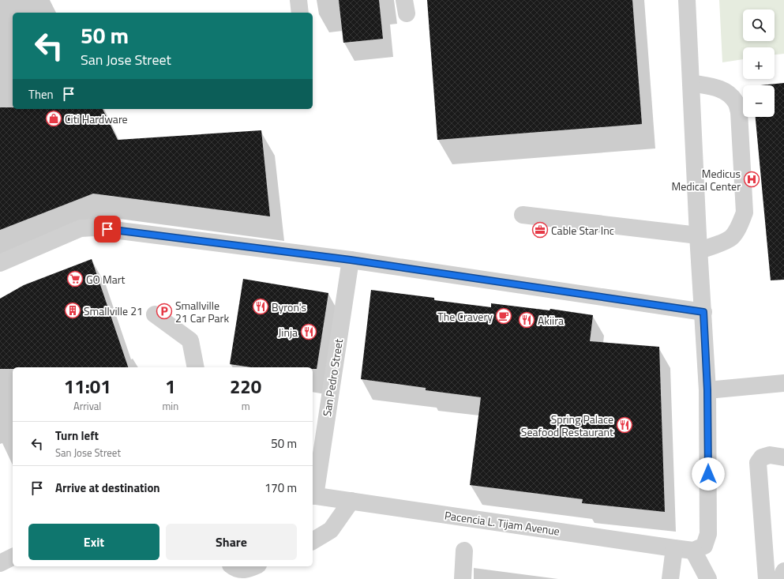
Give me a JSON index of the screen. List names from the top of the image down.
{
  "streets": {
    "street": ["San Pedro Street", "Pacencia L. Tijam Avenue"]
  },
  "crossings": [
    ["San Pedro Street", "Pacencia L. Tijam Avenue"]
  ],
  "places": {
    "shop": ["Citi Hardware"],
    "hospital": ["Medicus Medical Center"],
    "office": ["Cable Star Inc"],
    "supermarket": ["GO Mart"],
    "restaurant": [
      "Byron's",
      "Akiira",
      "Jinja",
      "Spring Palace Seafood Restaurant"
    ],
    "building": ["Smallville 21"],
    "parking": ["Smallville 21 Car Park"],
    "cafe": ["The Cravery"]
  },
  "page": {
    "map_buttons": ["+", "−"],
    "turn": ["50 m", "San Jose Street"],
    "then": "Then",
    "eta": [
      "11:01",
      "Arrival",
      "1",
      "min",
      "220",
      "m"
    ],
    "list": [
      {
        "name": "Turn left",
        "note": "San Jose Street",
        "value": "50 m"
      },
      {
        "name": "Arrive at destination",
        "value": "170 m"
      }
    ],
    "buttons": ["Exit", "Share"]
  }
}
